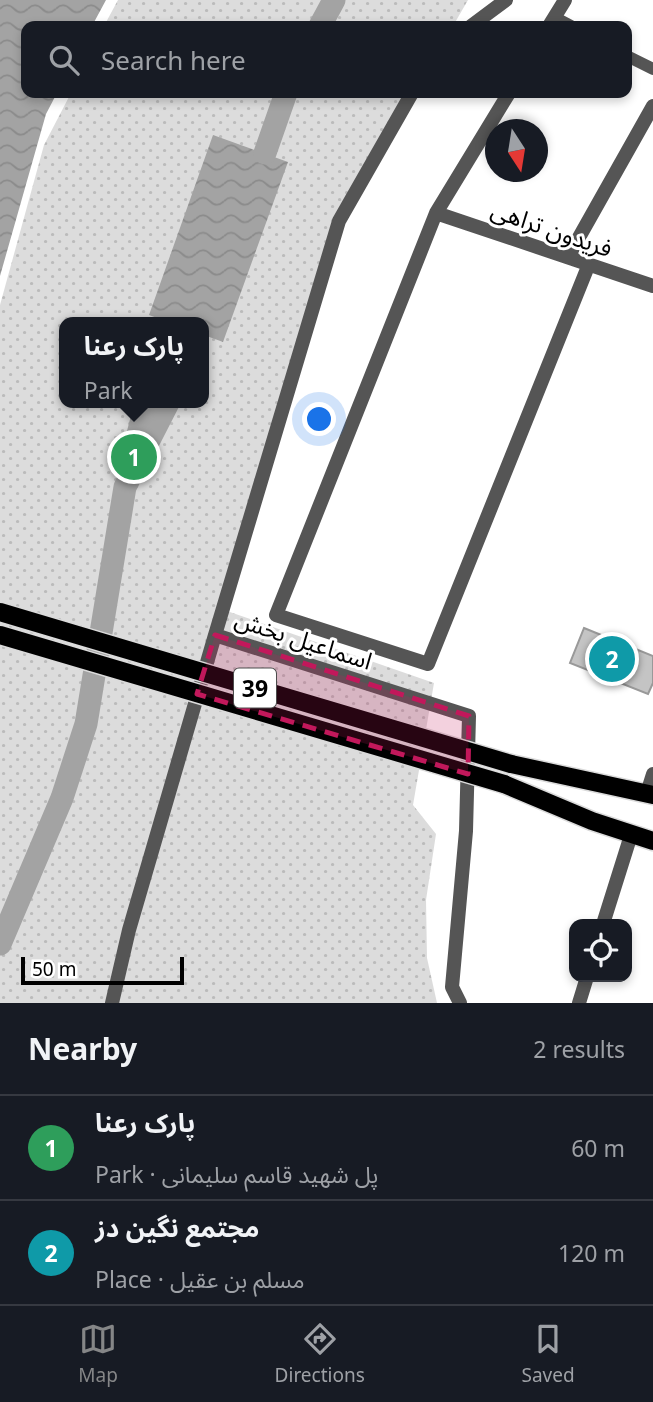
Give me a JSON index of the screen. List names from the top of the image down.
{
  "streets": {
    "main road": ["39"],
    "street": ["فریدون تراهی", "اسماعیل بخش"]
  },
  "scale_bar": "50 m",
  "north": "bottom",
  "page": {
    "search": "Search here",
    "popup": ["پارک رعنا", "Park"],
    "pins": ["1", "2"],
    "scale": "50 m",
    "heading": ["Nearby", "2 results"],
    "list": [
      {
        "mark": "1",
        "name": "پارک رعنا",
        "note": "Park · پل شهید قاسم سلیمانی",
        "value": "60 m"
      },
      {
        "mark": "2",
        "name": "مجتمع نگین دز",
        "note": "Place · مسلم بن عقیل",
        "value": "120 m"
      }
    ],
    "nav": ["Map", "Directions", "Saved"]
  }
}
